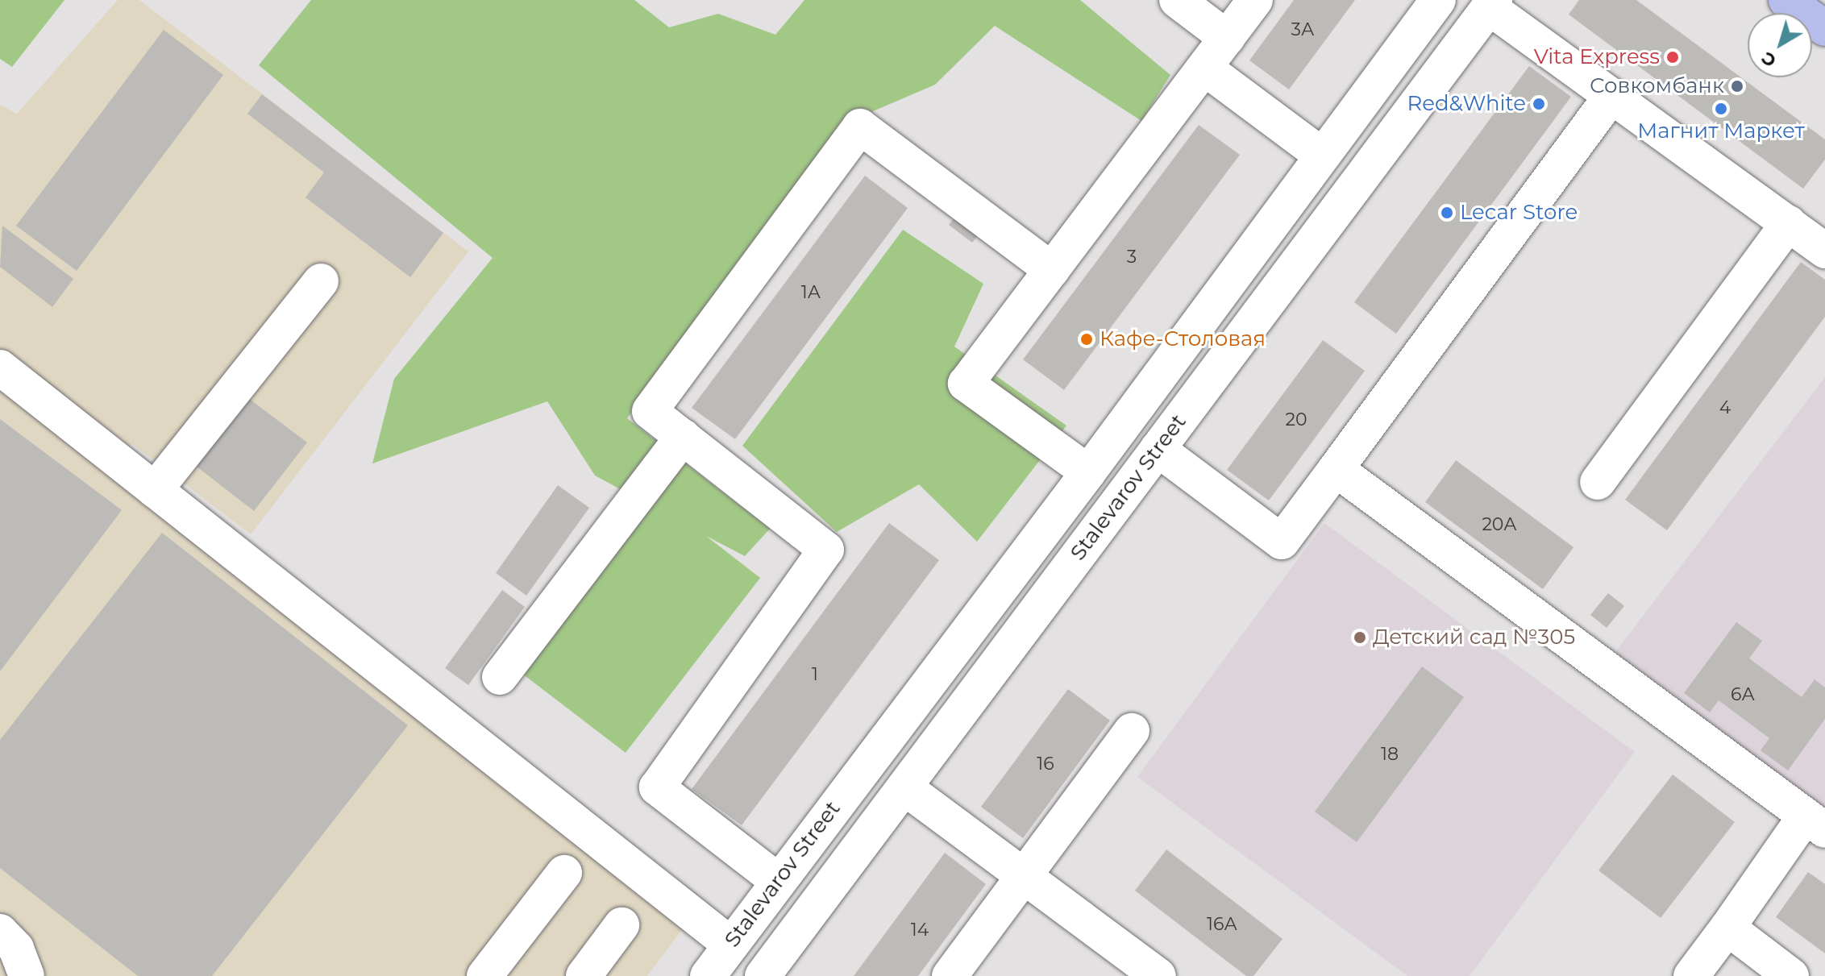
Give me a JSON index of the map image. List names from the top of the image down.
{
  "streets": {
    "street": ["Stalevarov Street"]
  },
  "places": [
    "Vita Express",
    "Совкомбанк",
    "Red&White",
    "Магнит Маркет",
    "Lecar Store",
    "Кафе-Столовая",
    "Детский сад №305"
  ],
  "house_numbers": [
    "3А",
    "3",
    "1А",
    "4",
    "20",
    "20А",
    "1",
    "6А",
    "18",
    "16",
    "16А",
    "14"
  ],
  "north": "bottom left"
}
